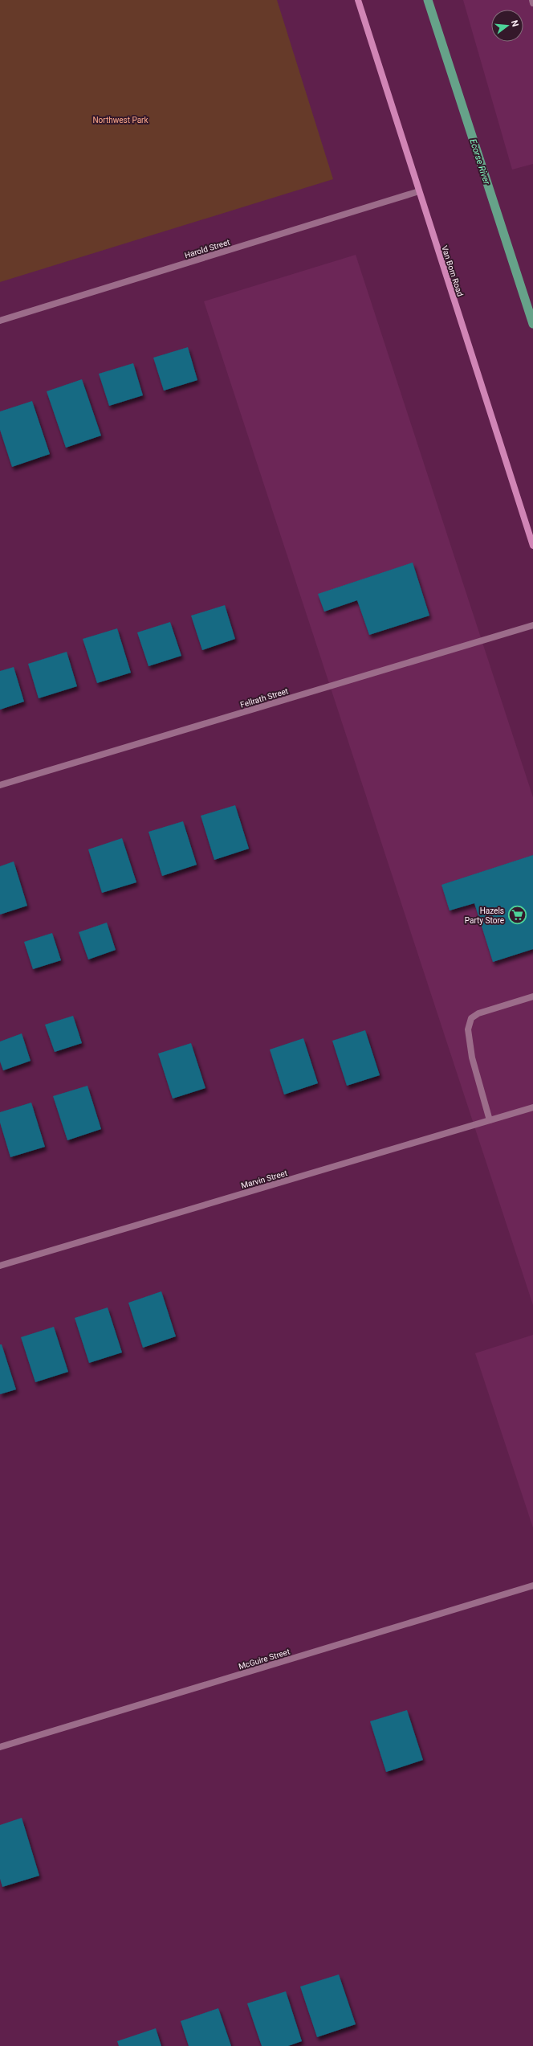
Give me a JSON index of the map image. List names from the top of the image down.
{
  "streets": {
    "main road": ["Van Born Road"],
    "street": [
      "Harold Street",
      "Fellrath Street",
      "Marvin Street",
      "McGuire Street"
    ]
  },
  "crossings": [
    ["Harold Street", "Van Born Road"]
  ],
  "water": ["Ecorse River"],
  "parks": ["Northwest Park"],
  "places": {
    "supermarket": ["Hazels Party Store"]
  },
  "north": "right"
}
